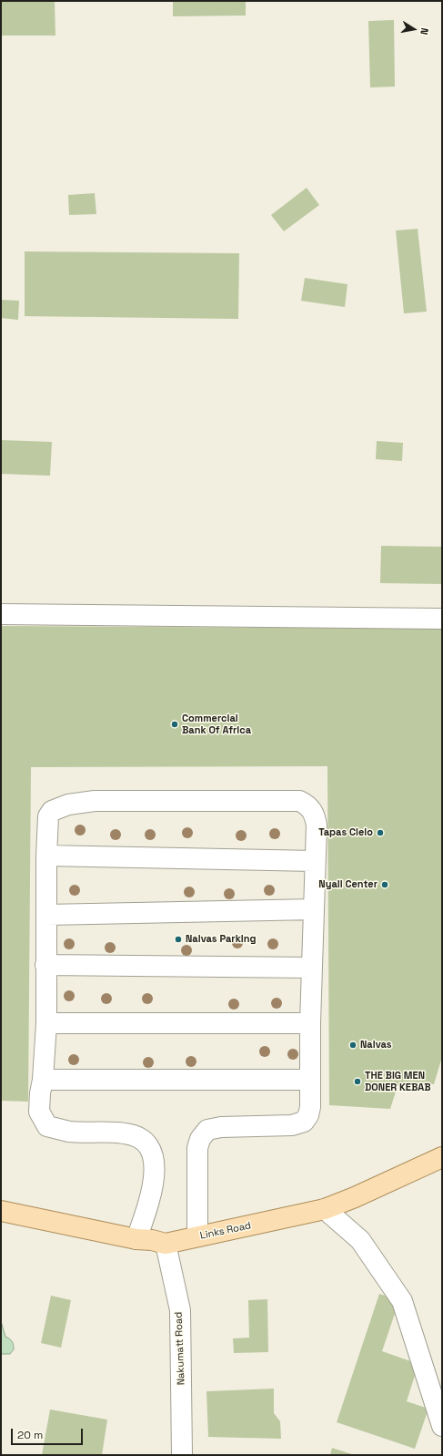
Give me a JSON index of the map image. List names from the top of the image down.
{
  "streets": {
    "main road": ["Links Road"],
    "street": ["Nakumatt Road"]
  },
  "crossings": [
    ["Links Road", "Nakumatt Road"]
  ],
  "places": [
    "Commercial Bank Of Africa",
    "Tapas Cielo",
    "Nyali Center",
    "Naivas Parking",
    "Naivas",
    "THE BIG MEN DONER KEBAB"
  ],
  "scale_bar": "20 m",
  "north": "right"
}
